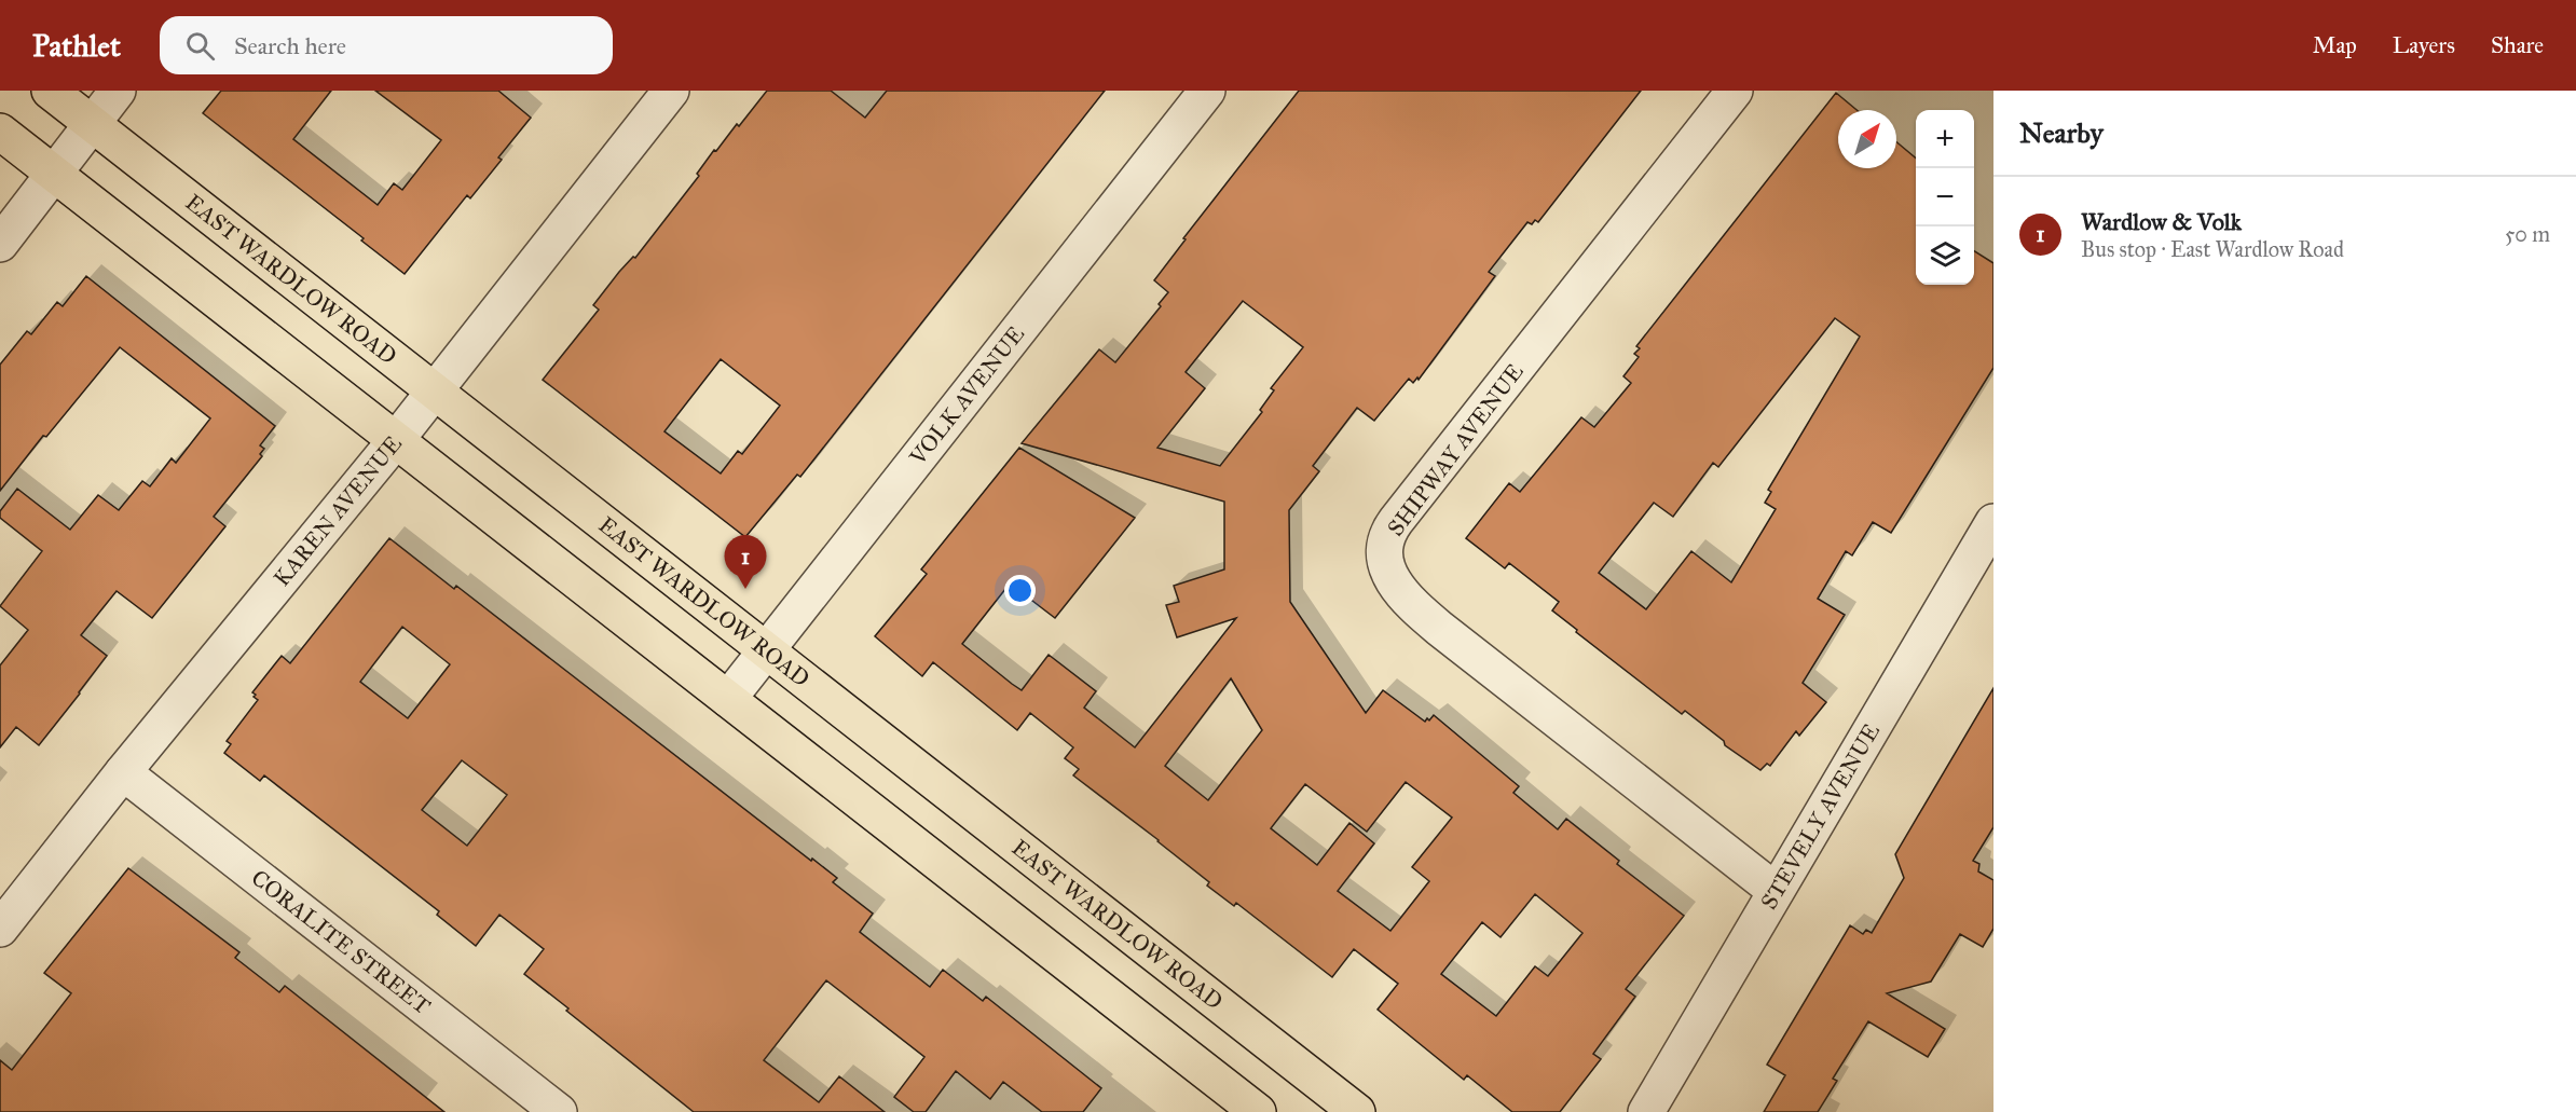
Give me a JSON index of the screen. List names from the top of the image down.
{
  "streets": {
    "main road": ["EAST WARDLOW ROAD"],
    "street": [
      "VOLK AVENUE",
      "SHIPWAY AVENUE",
      "KAREN AVENUE",
      "STEVELY AVENUE",
      "CORALITE STREET"
    ]
  },
  "crossings": [
    ["EAST WARDLOW ROAD", "VOLK AVENUE"],
    ["EAST WARDLOW ROAD", "KAREN AVENUE"],
    ["SHIPWAY AVENUE", "STEVELY AVENUE"],
    ["KAREN AVENUE", "CORALITE STREET"]
  ],
  "north": "top right",
  "page": {
    "header": "Pathlet",
    "search": "Search here",
    "nav": ["Map", "Layers", "Share"],
    "heading": "Nearby",
    "map_buttons": ["+", "−"],
    "list": [
      {
        "mark": "1",
        "name": "Wardlow & Volk",
        "note": "Bus stop · East Wardlow Road",
        "value": "50 m"
      }
    ],
    "pins": "1"
  }
}
